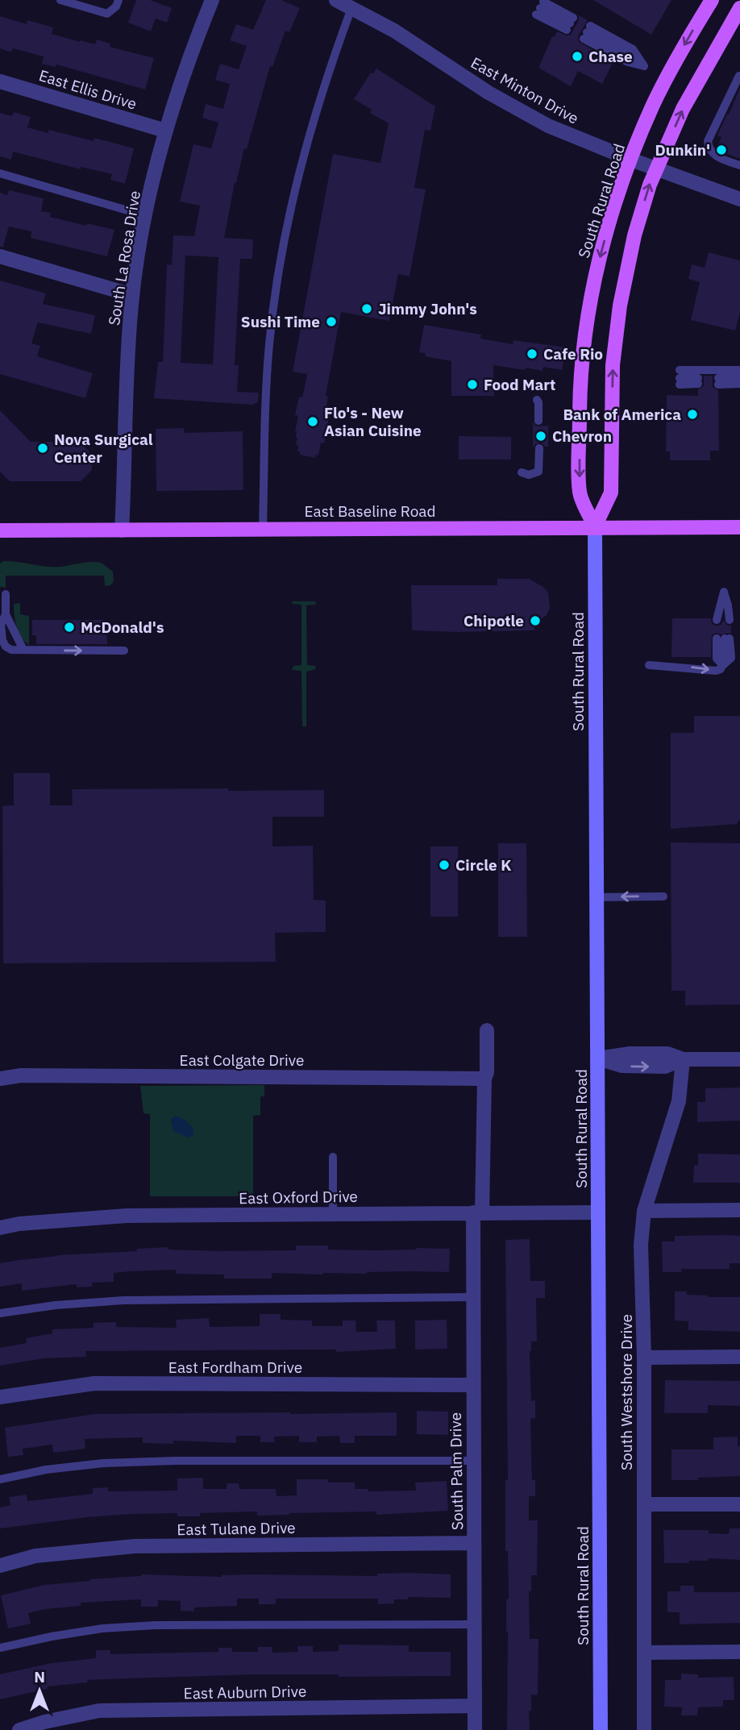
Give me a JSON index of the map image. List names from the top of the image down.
{
  "streets": {
    "main road": ["South Rural Road", "East Baseline Road"],
    "street": [
      "East Ellis Drive",
      "East Minton Drive",
      "South La Rosa Drive",
      "East Colgate Drive",
      "East Oxford Drive",
      "East Fordham Drive",
      "South Westshore Drive",
      "South Palm Drive",
      "East Tulane Drive",
      "East Auburn Drive"
    ]
  },
  "crossings": [
    ["East Ellis Drive", "South La Rosa Drive"],
    ["East Minton Drive", "South Rural Road"],
    ["South Rural Road", "East Baseline Road"],
    ["South Rural Road", "East Oxford Drive"],
    ["South La Rosa Drive", "East Baseline Road"],
    ["East Colgate Drive", "South Palm Drive"],
    ["East Oxford Drive", "South Palm Drive"],
    ["East Fordham Drive", "South Palm Drive"],
    ["South Palm Drive", "East Tulane Drive"],
    ["South Palm Drive", "East Auburn Drive"]
  ],
  "places": [
    "Chase",
    "Dunkin'",
    "Jimmy John's",
    "Sushi Time",
    "Cafe Rio",
    "Food Mart",
    "Bank of America",
    "Flo's - New Asian Cuisine",
    "Chevron",
    "Nova Surgical Center",
    "Chipotle",
    "McDonald's",
    "Circle K"
  ],
  "north": "top"
}
